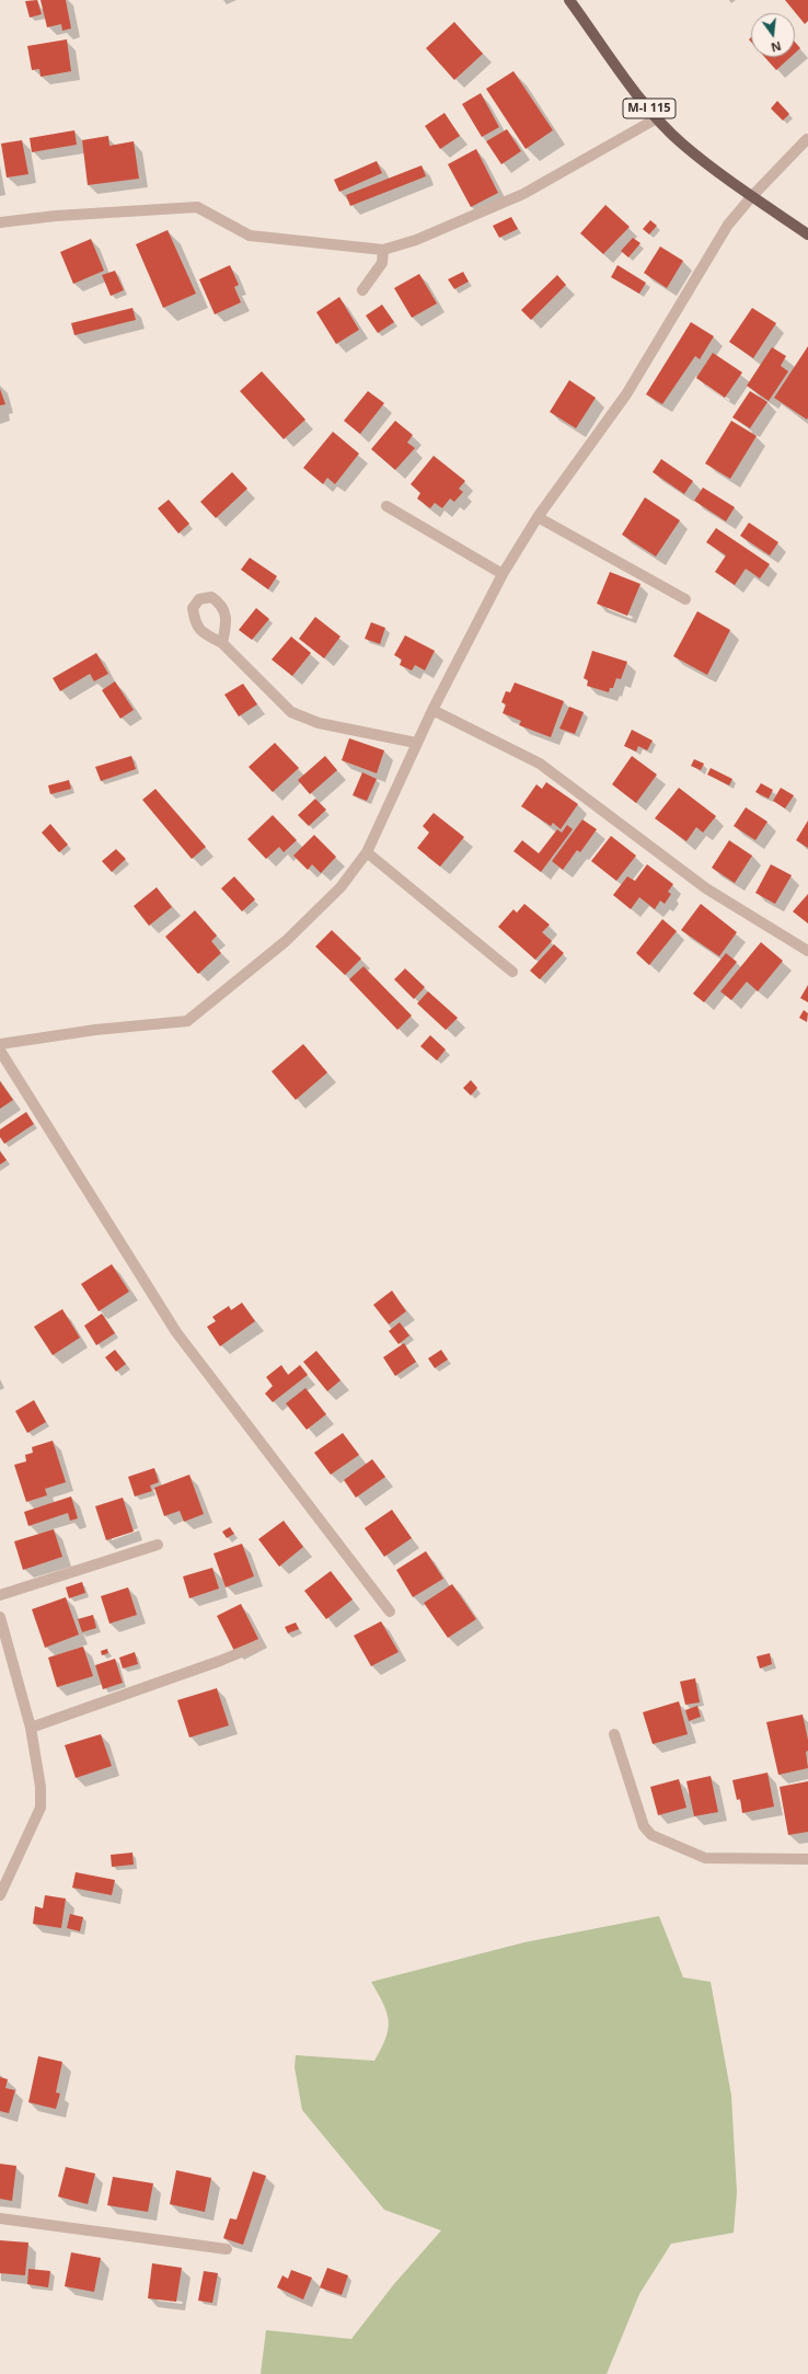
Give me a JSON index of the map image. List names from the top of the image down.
{
  "streets": {
    "main road": ["M-I 115"]
  },
  "north": "bottom"
}
